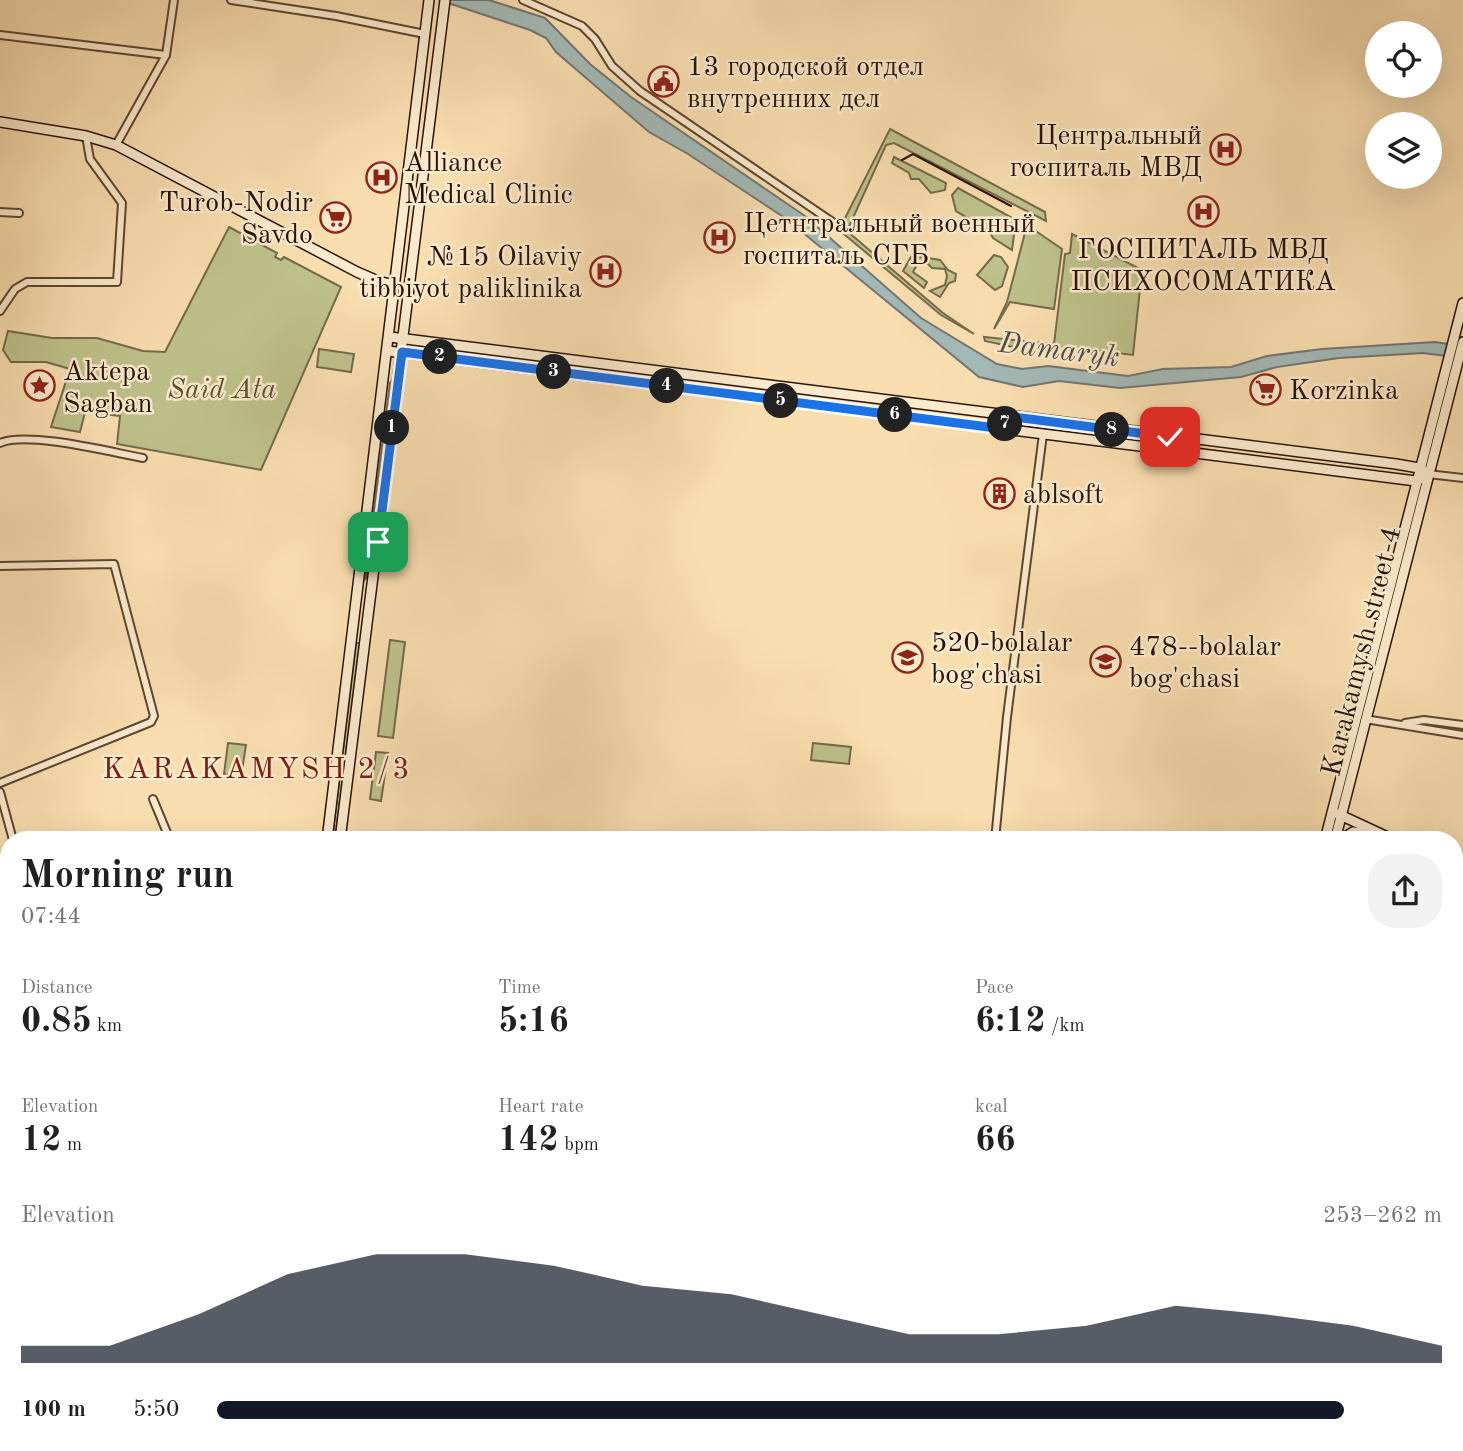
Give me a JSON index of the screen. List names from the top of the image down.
{
  "streets": {
    "main road": ["Karakamysh street-4"]
  },
  "districts": ["KARAKAMYSH 2/3"],
  "water": ["Damaryk"],
  "parks": ["Said Ata"],
  "places": {
    "public building": ["13 городской отдел внутренних дел"],
    "hospital": [
      "Центральный госпиталь МВД",
      "Alliance Medical Clinic",
      "ГОСПИТАЛЬ МВД ПСИХОСОМАТИКА",
      "Цетнтральный военный госпиталь СГБ",
      "№15 Oilaviy tibbiyot paliklinika"
    ],
    "supermarket": ["Turob-Nodir Savdo", "Korzinka"],
    "place": ["Aktepa Sagban"],
    "building": ["ablsoft"],
    "school or university": ["520-bolalar bog'chasi", "478--bolalar bog'chasi"]
  },
  "page": {
    "pins": [
      "2",
      "3",
      "4",
      "5",
      "6",
      "7",
      "1",
      "8"
    ],
    "heading": ["Morning run", "07:44"],
    "stats": [
      ["Distance", "0.85 km"],
      ["Time", "5:16"],
      ["Pace", "6:12 /km"],
      ["Elevation", "12 m"],
      ["Heart rate", "142 bpm"],
      ["kcal", "66"]
    ],
    "chart": ["Elevation", "253–262 m"],
    "list": [
      {
        "name": "100 m",
        "note": "5:50"
      }
    ]
  }
}
